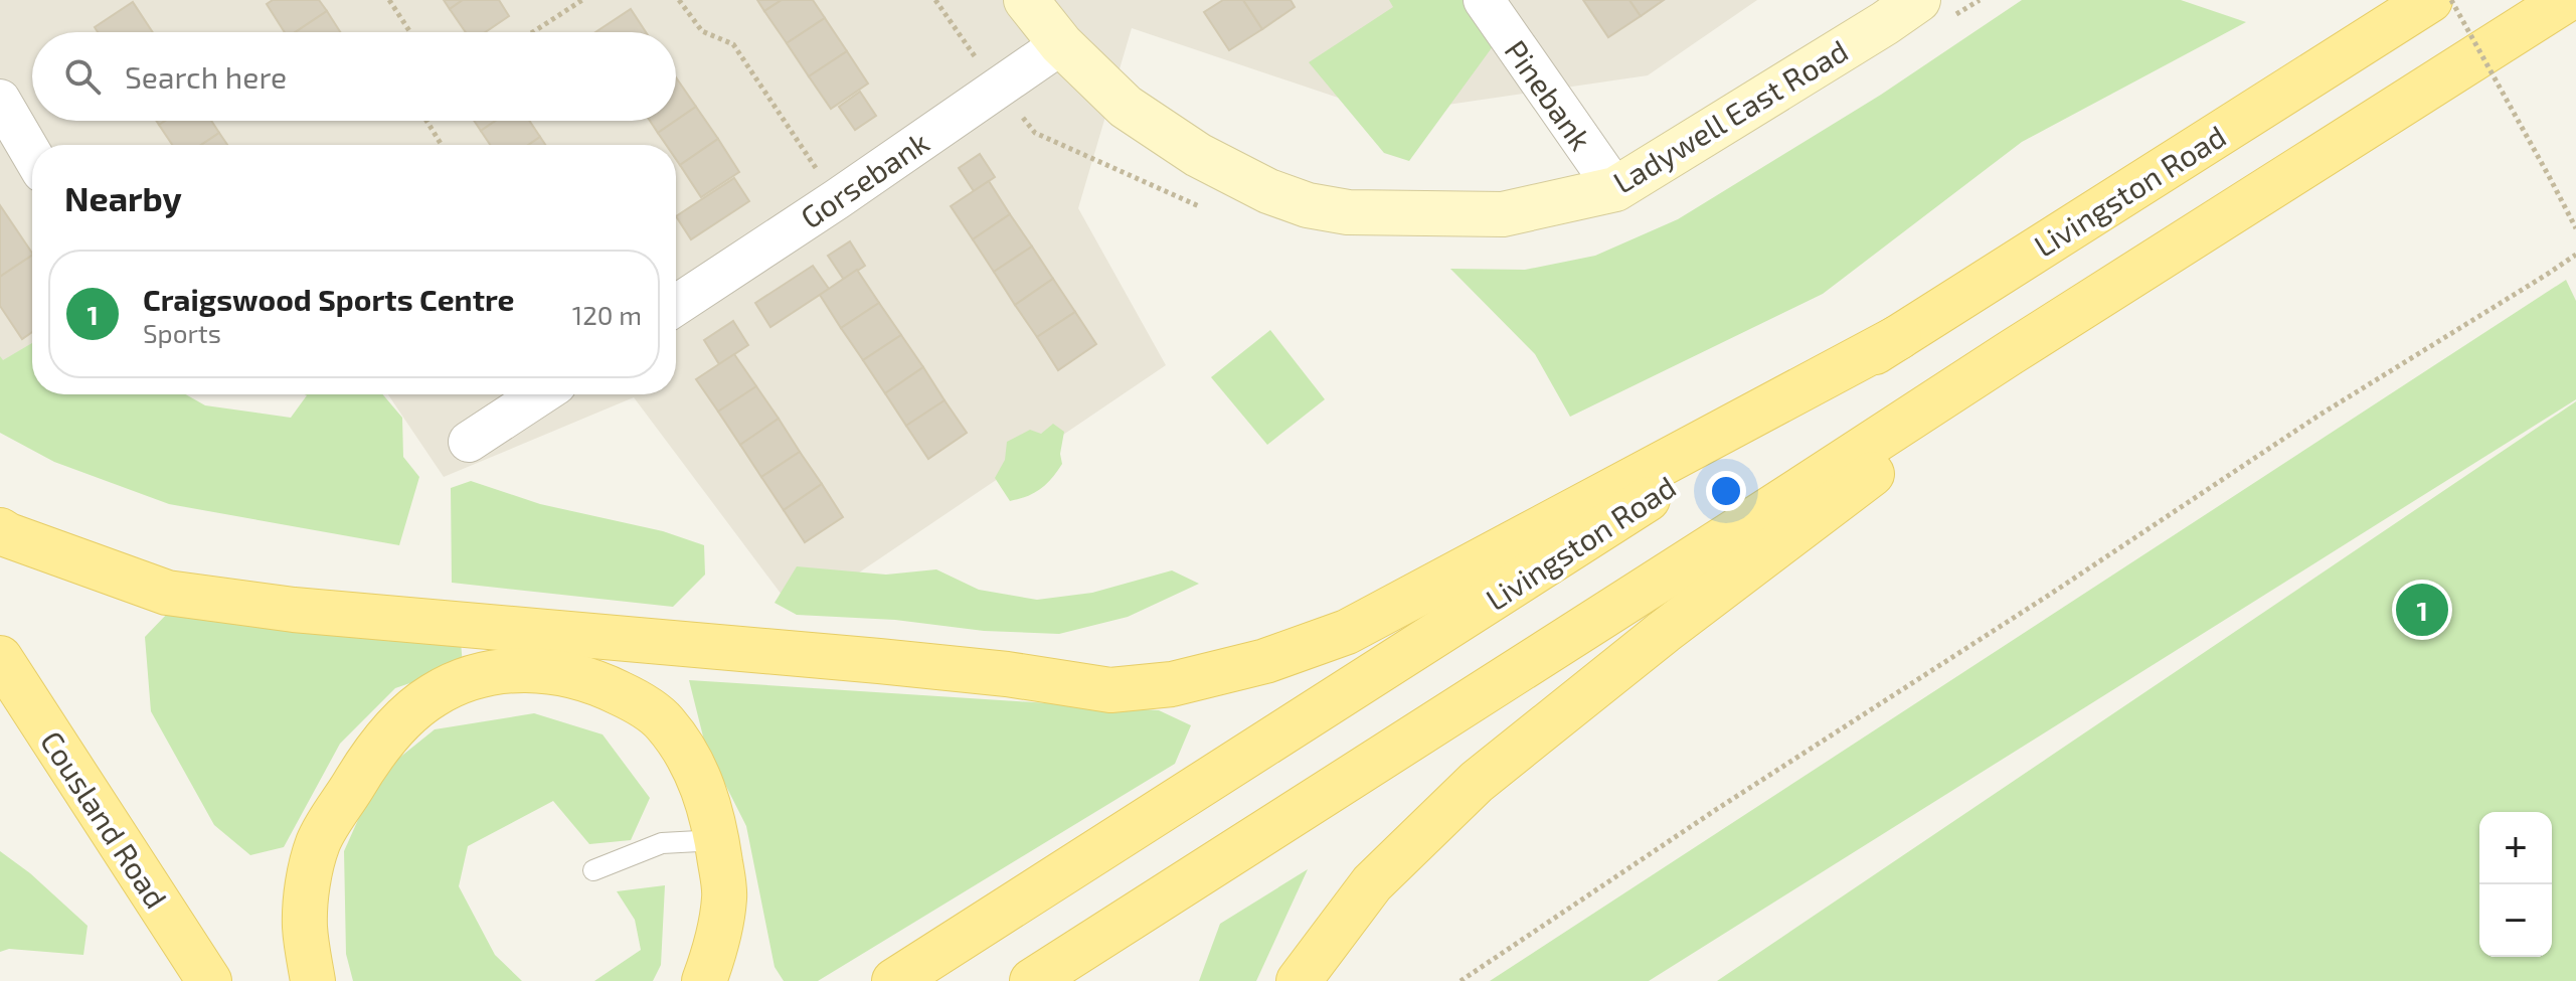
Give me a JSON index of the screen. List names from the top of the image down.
{
  "streets": {
    "main road": ["Livingston Road", "Cousland Road"],
    "street": ["Pinebank", "Ladywell East Road", "Gorsebank"]
  },
  "crossings": [
    ["Pinebank", "Ladywell East Road"],
    ["Ladywell East Road", "Gorsebank"]
  ],
  "page": {
    "search": "Search here",
    "heading": "Nearby",
    "list": [
      {
        "mark": "1",
        "name": "Craigswood Sports Centre",
        "note": "Sports",
        "value": "120 m"
      }
    ],
    "pins": "1",
    "map_buttons": ["+", "−"]
  }
}
